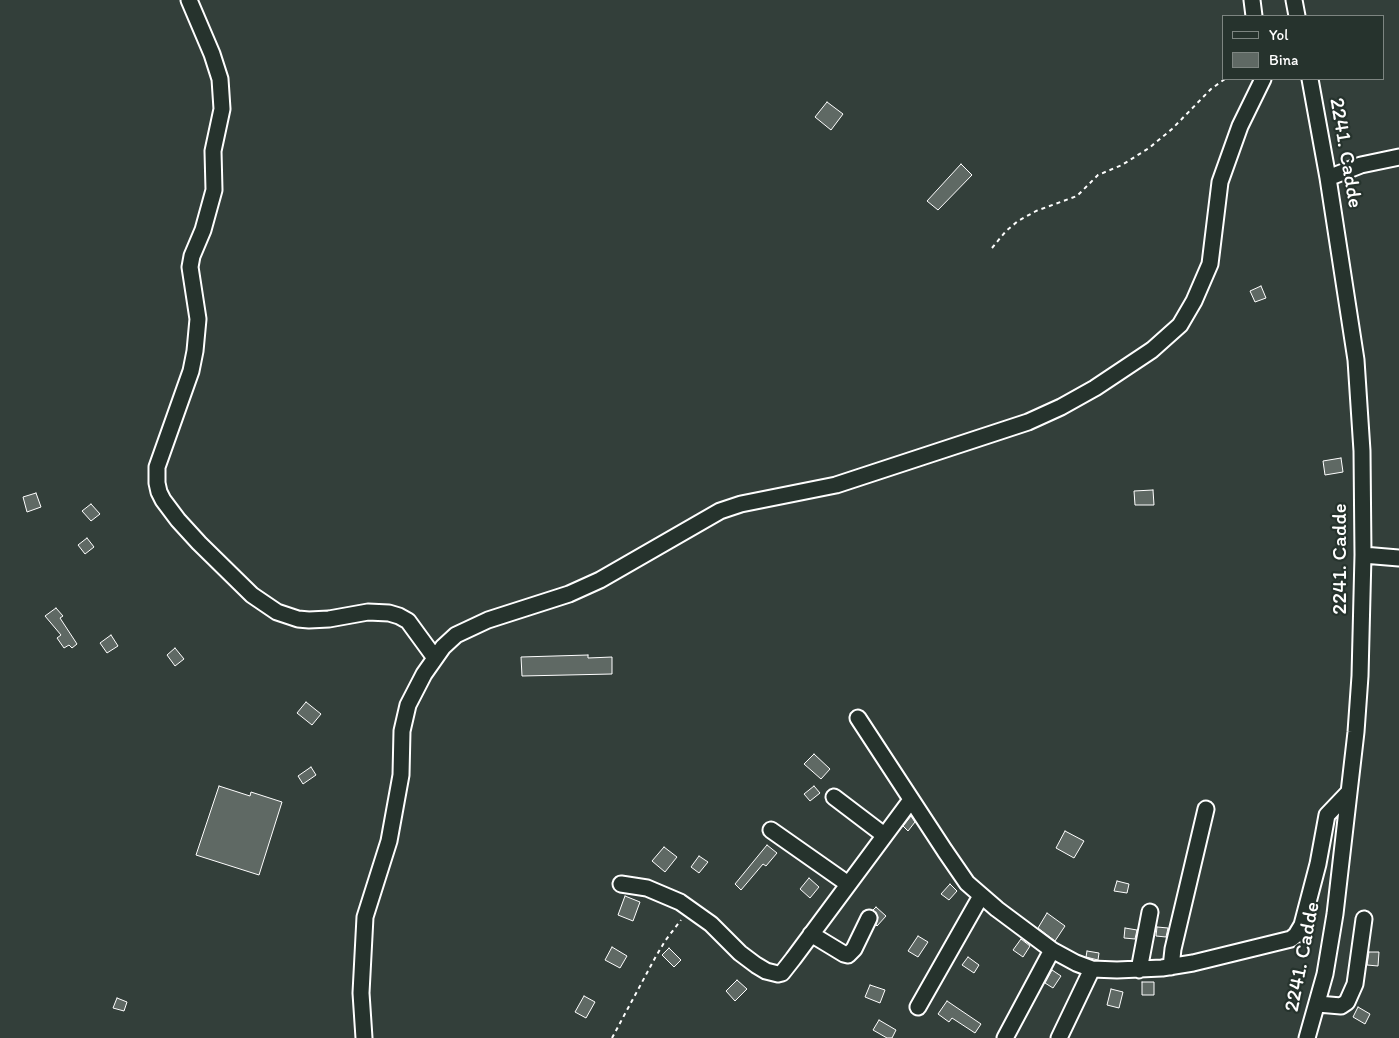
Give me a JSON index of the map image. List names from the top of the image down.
{
  "streets": {
    "street": ["2241. Cadde"]
  },
  "legend": ["Yol", "Bina"]
}
